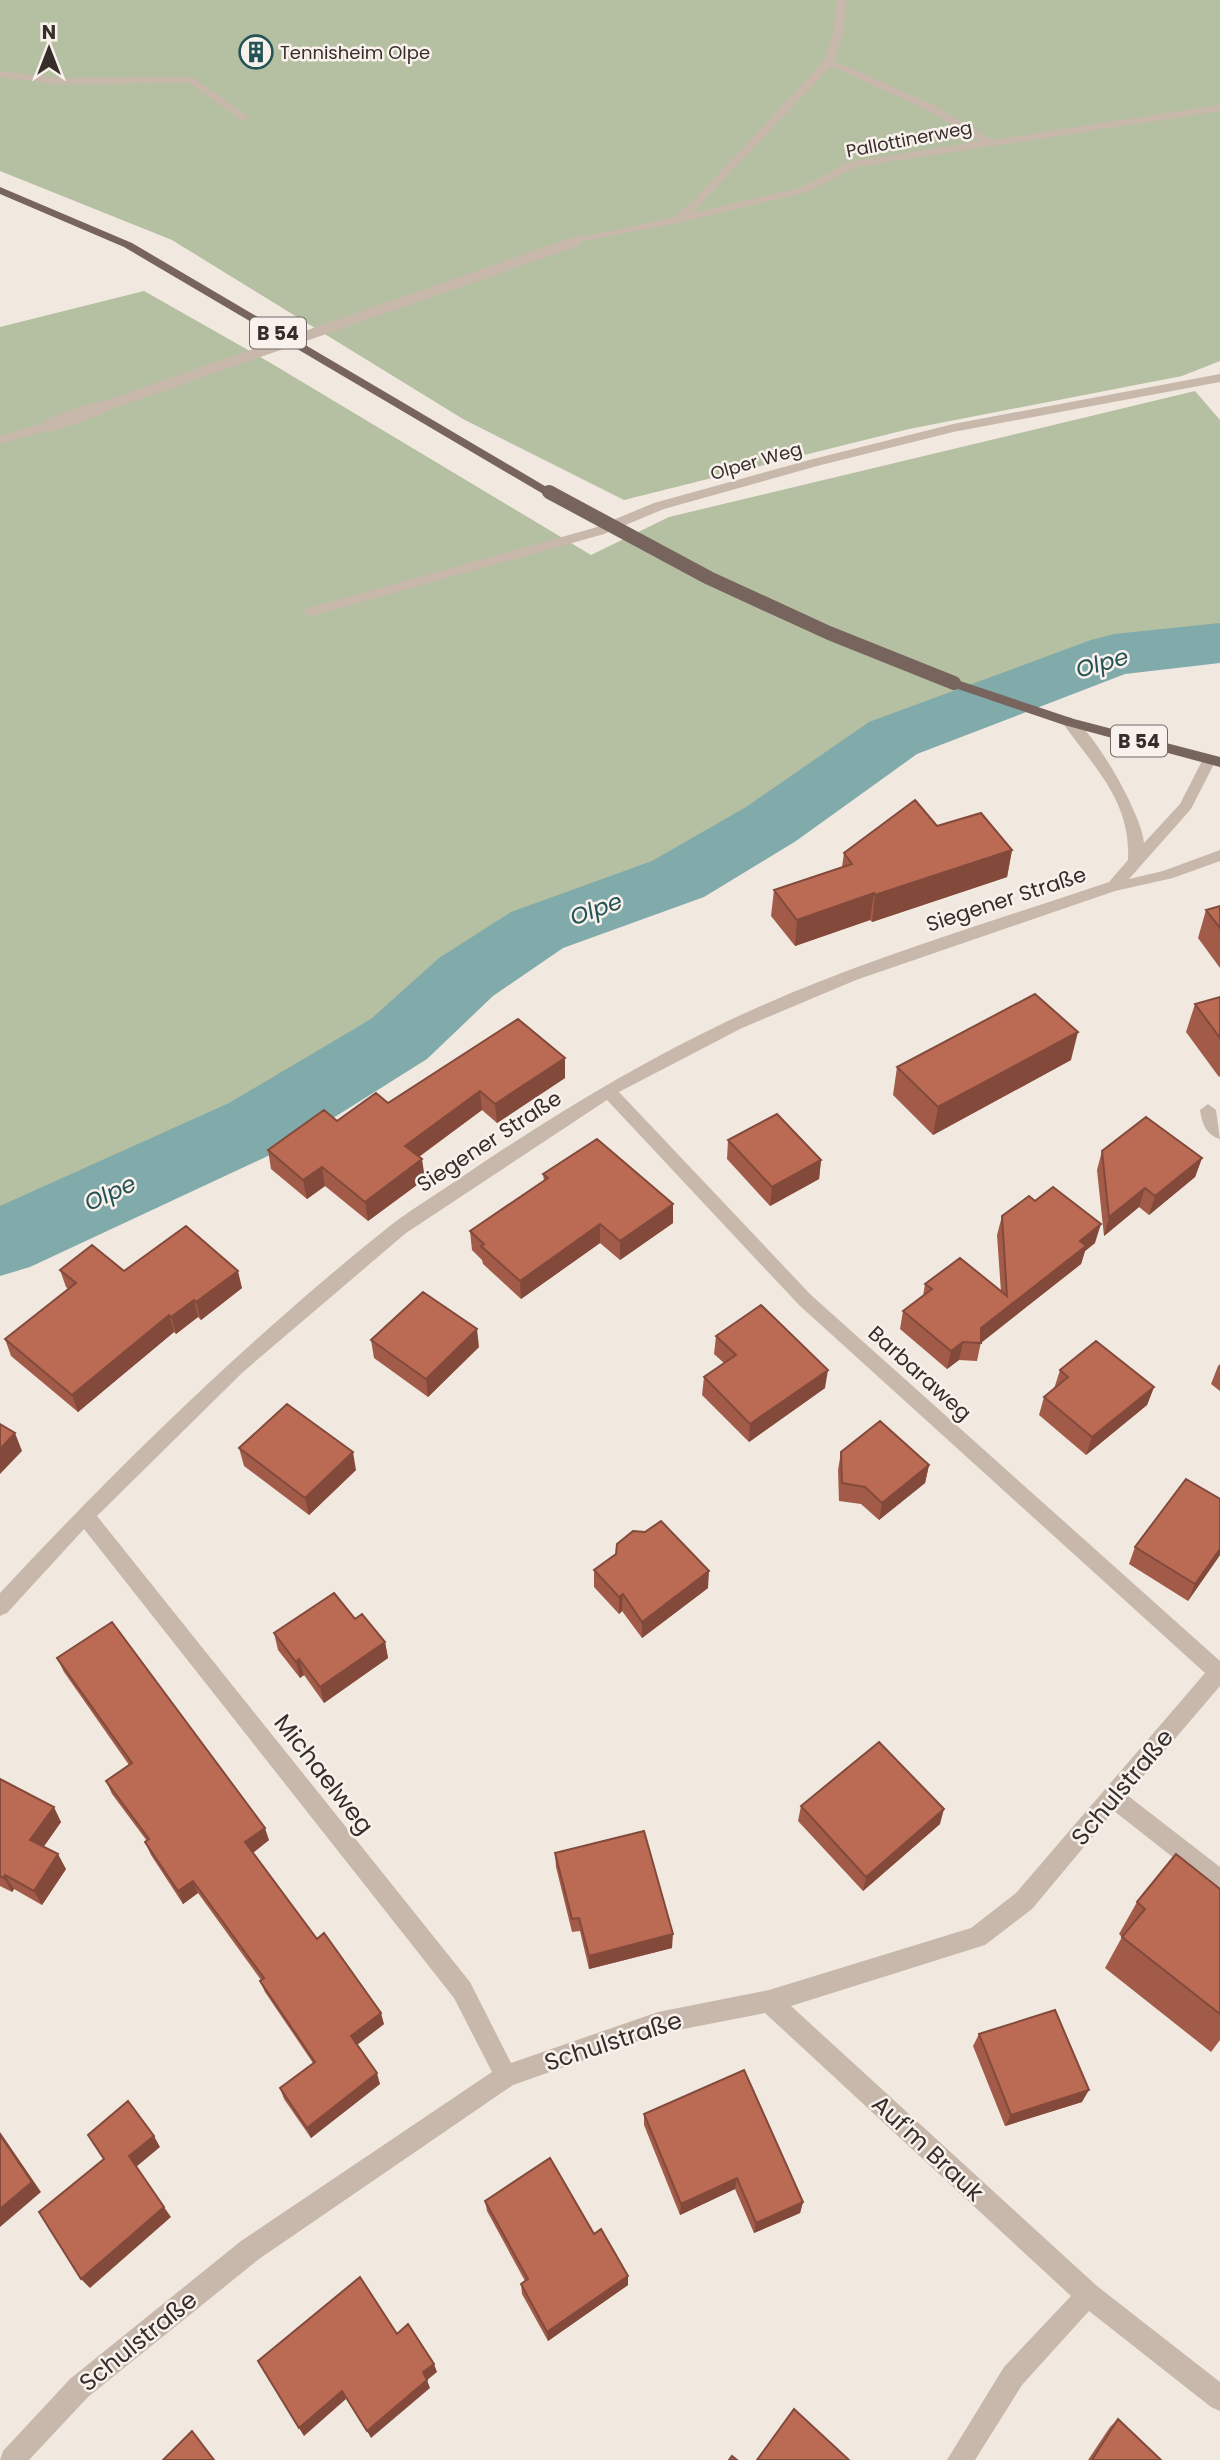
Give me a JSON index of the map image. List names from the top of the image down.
{
  "streets": {
    "main road": ["B 54"],
    "street": [
      "Pallottinerweg",
      "Olper Weg",
      "Siegener Straße",
      "Barbaraweg",
      "Michaelweg",
      "Schulstraße",
      "Auf'm Brauk"
    ]
  },
  "crossings": [
    ["B 54", "Siegener Straße"],
    ["Siegener Straße", "Barbaraweg"],
    ["Siegener Straße", "Michaelweg"],
    ["Barbaraweg", "Schulstraße"],
    ["Michaelweg", "Schulstraße"],
    ["Schulstraße", "Auf'm Brauk"]
  ],
  "water": ["Olpe"],
  "places": {
    "building": ["Tennisheim Olpe"]
  },
  "north": "top"
}
